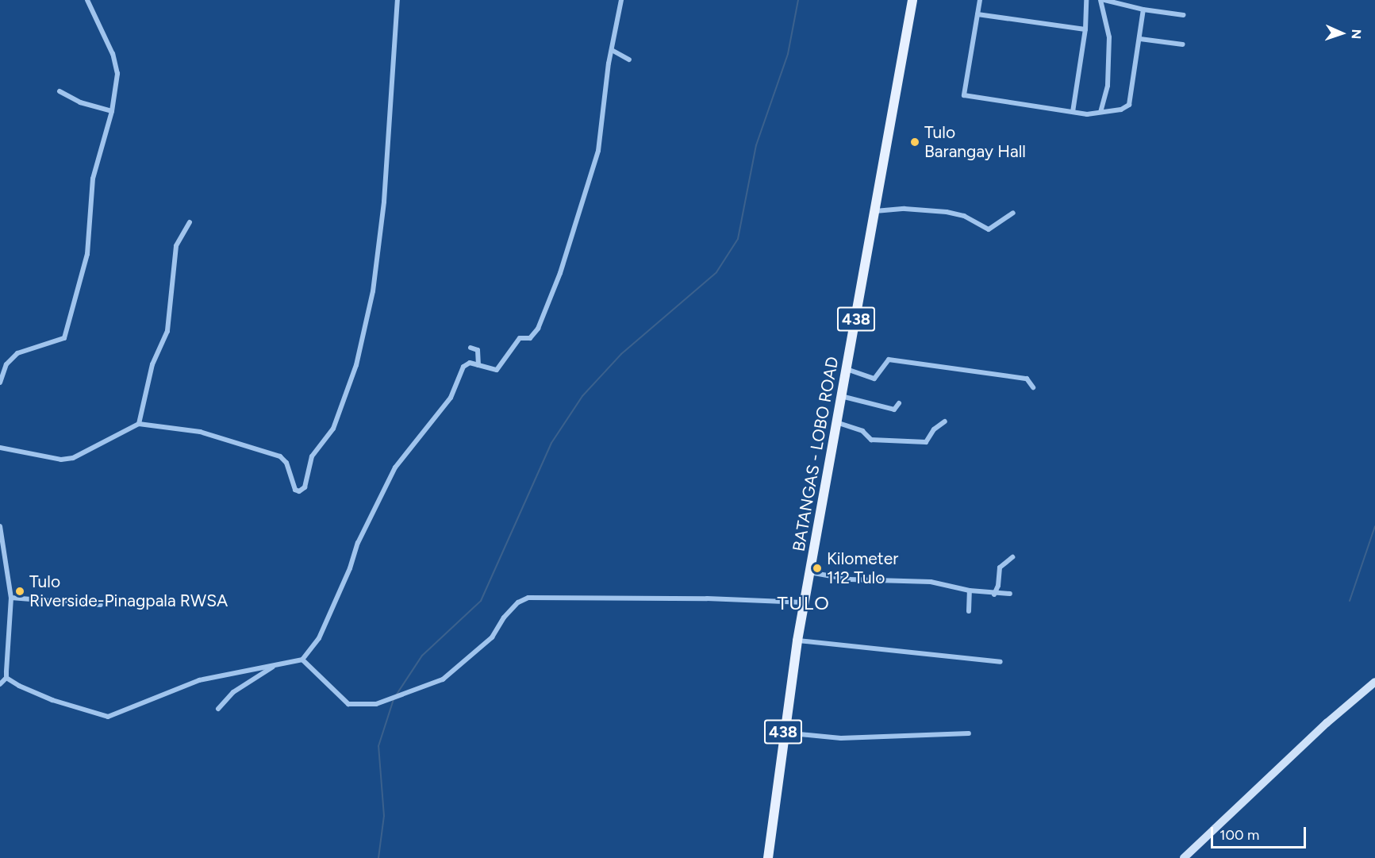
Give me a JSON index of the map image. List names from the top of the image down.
{
  "streets": {
    "main road": ["438", "BATANGAS - LOBO ROAD"]
  },
  "districts": ["TULO"],
  "places": ["Tulo Barangay Hall", "Kilometer 112 Tulo", "Tulo Riverside-Pinagpala RWSA"],
  "scale_bar": "100 m",
  "north": "right"
}
